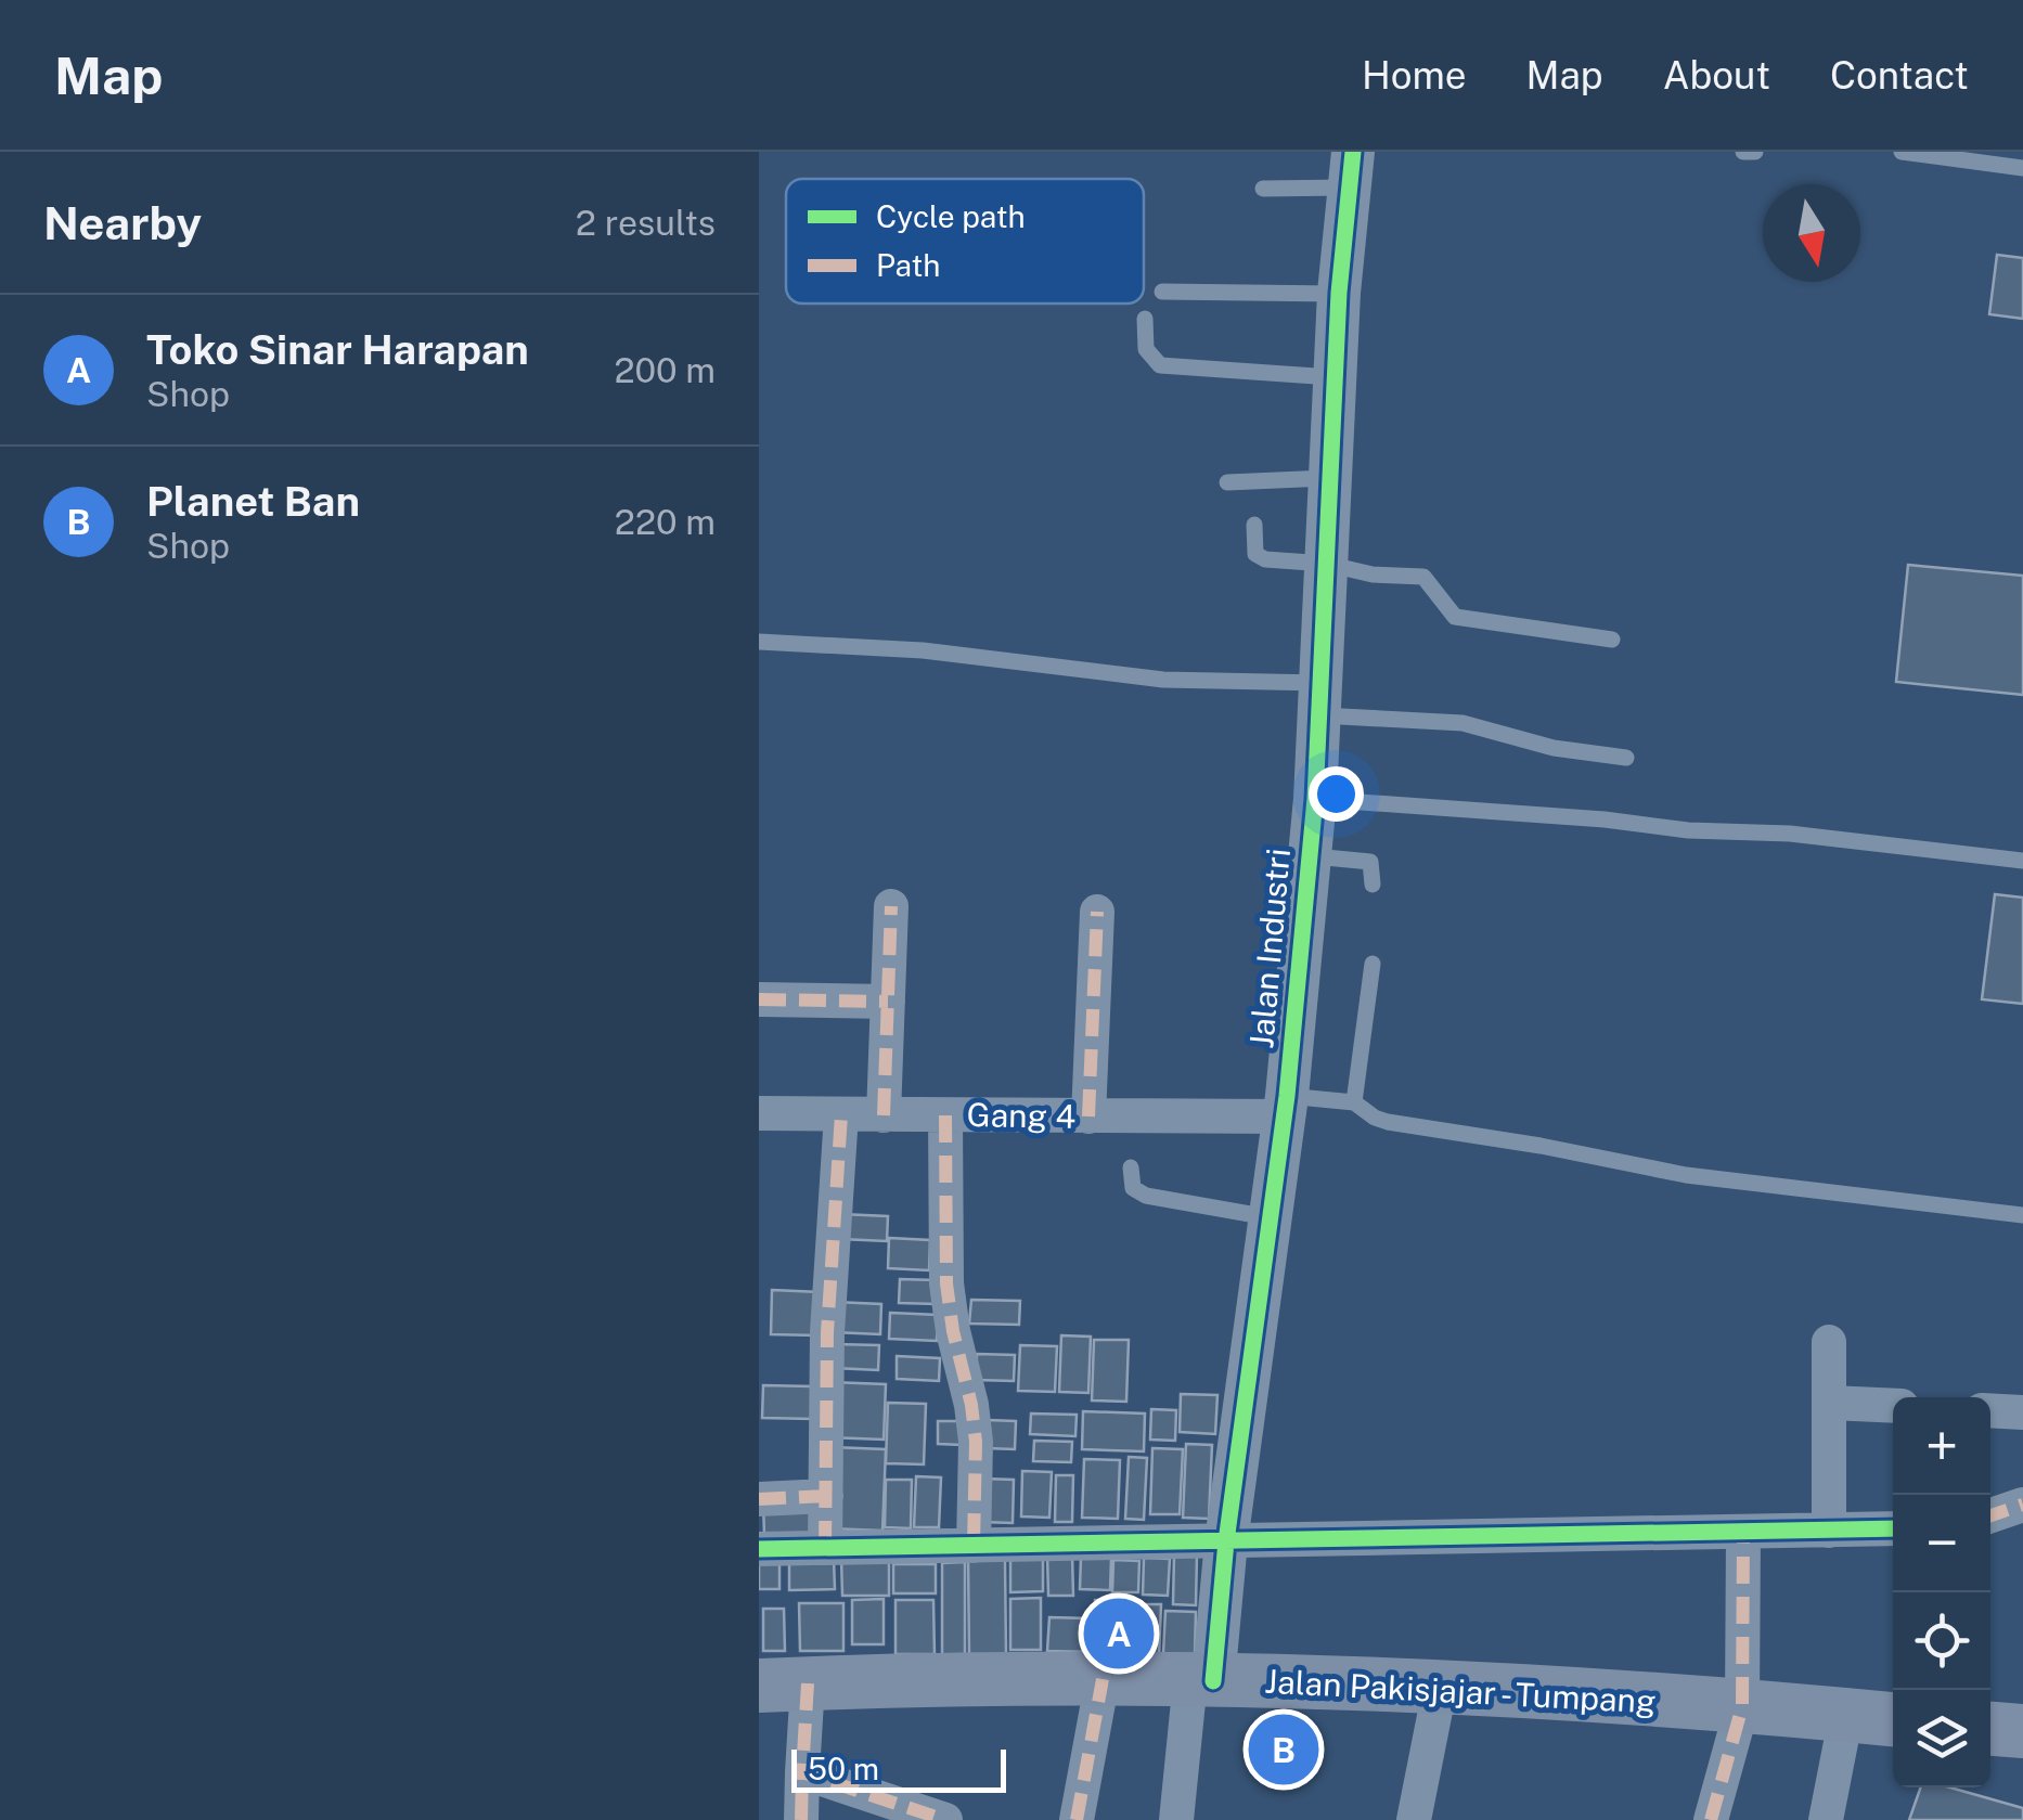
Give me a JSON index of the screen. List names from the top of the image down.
{
  "streets": {
    "main road": ["Jalan Pakisjajar - Tumpang"],
    "street": ["Jalan Industri", "Gang 4"]
  },
  "crossings": [
    ["Jalan Industri", "Gang 4"],
    ["Jalan Industri", "Jalan Pakisjajar - Tumpang"]
  ],
  "legend": ["Cycle path", "Path"],
  "scale_bar": "50 m",
  "north": "bottom",
  "page": {
    "header": "Map",
    "nav": [
      "Home",
      "Map",
      "About",
      "Contact"
    ],
    "heading": ["Nearby", "2 results"],
    "list": [
      {
        "mark": "A",
        "name": "Toko Sinar Harapan",
        "note": "Shop",
        "value": "200 m"
      },
      {
        "mark": "B",
        "name": "Planet Ban",
        "note": "Shop",
        "value": "220 m"
      }
    ],
    "map_buttons": ["+", "−"],
    "pins": ["A", "B"],
    "scale": "50 m"
  }
}
